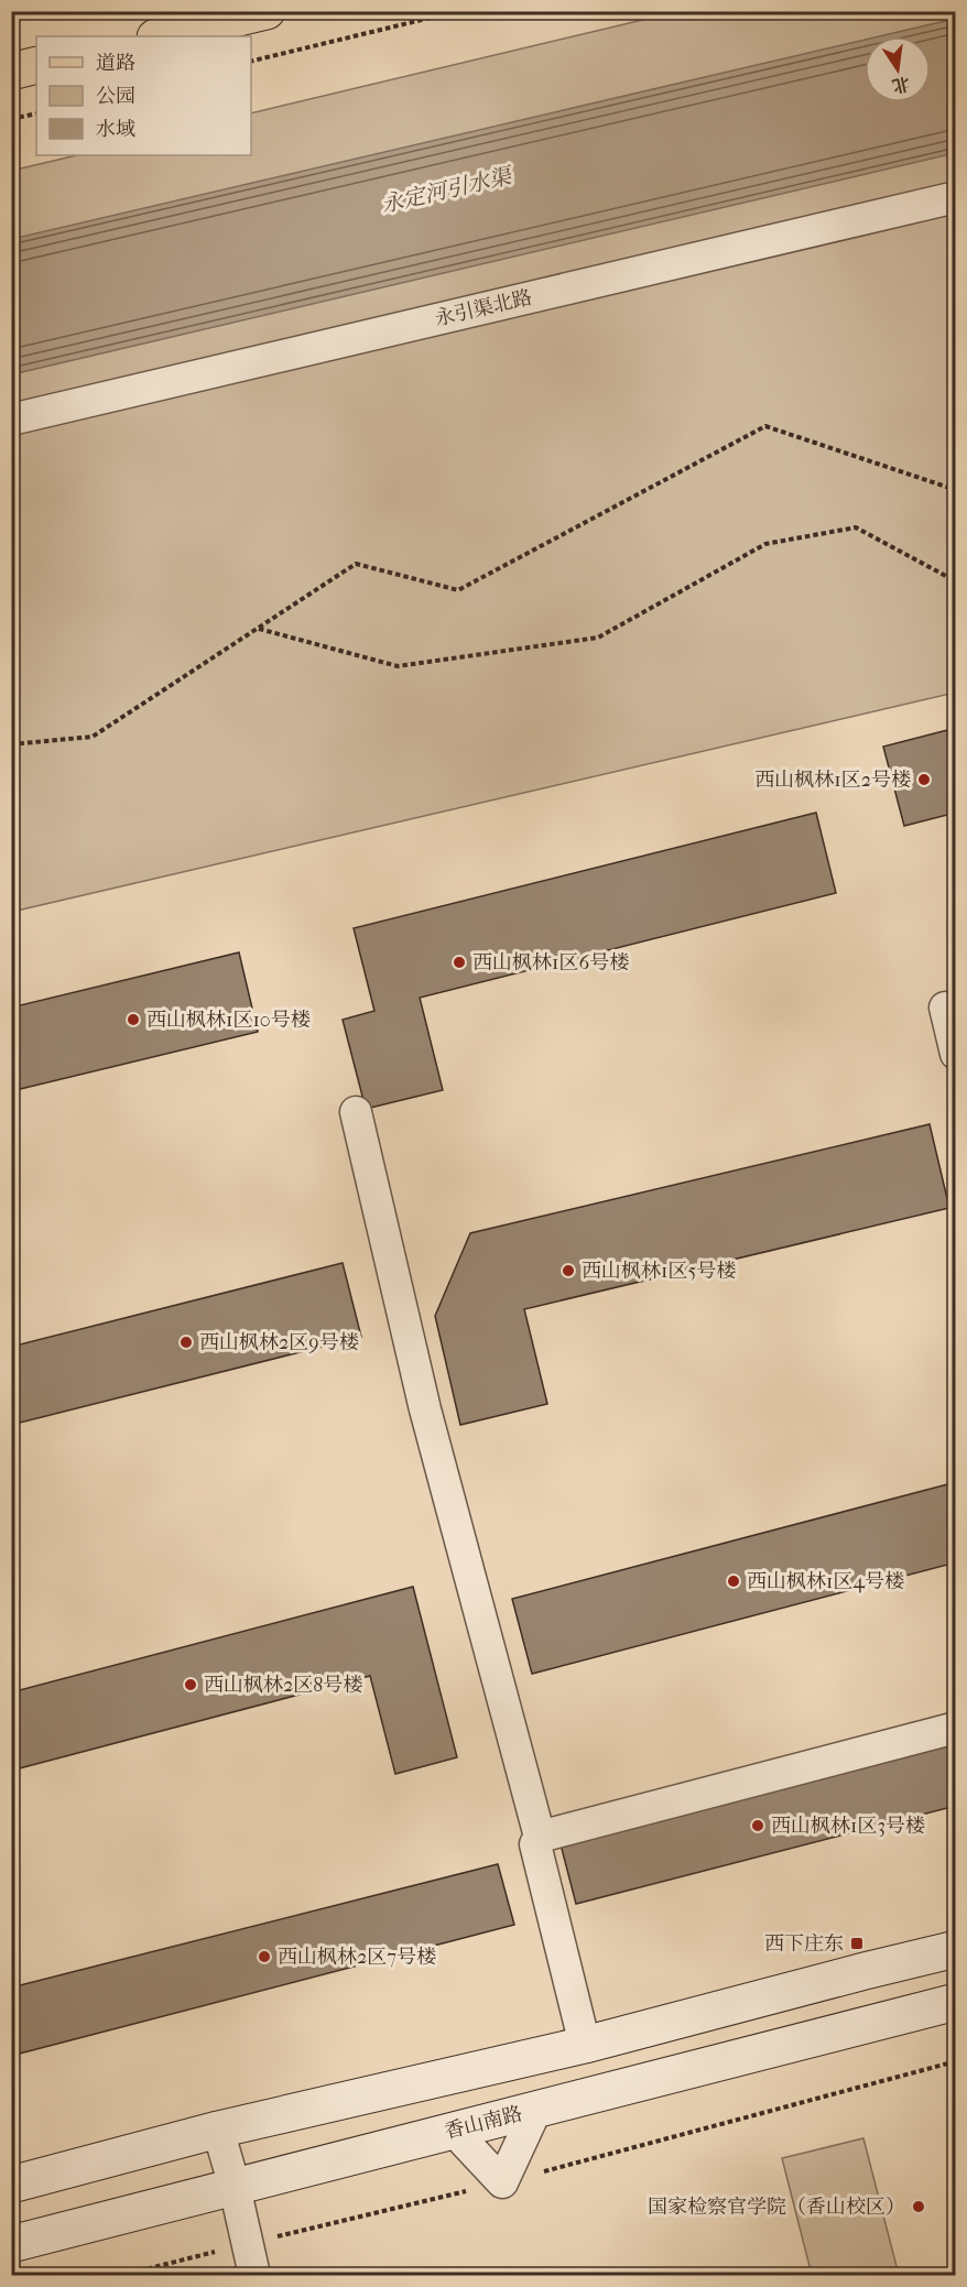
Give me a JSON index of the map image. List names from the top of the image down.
{
  "streets": {
    "main road": ["香山南路"],
    "street": ["永引渠北路"]
  },
  "water": ["永定河引水渠"],
  "places": {
    "other": [
      "西山枫林1区2号楼",
      "西山枫林1区6号楼",
      "西山枫林1区10号楼",
      "西山枫林1区5号楼",
      "西山枫林2区9号楼",
      "西山枫林1区4号楼",
      "西山枫林2区8号楼",
      "西山枫林1区3号楼",
      "西山枫林2区7号楼",
      "国家检察官学院（香山校区）"
    ],
    "transit": ["西下庄东"]
  },
  "legend": ["道路", "公园", "水域"],
  "north": "bottom"
}
